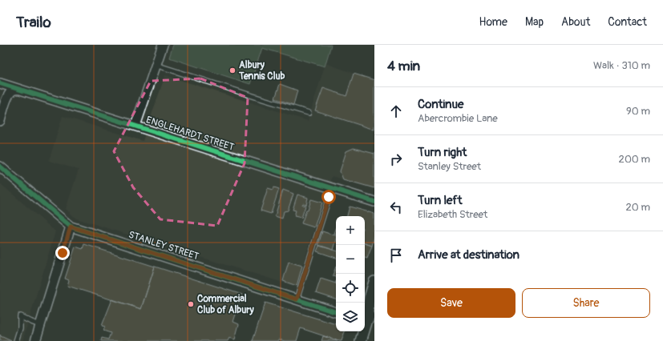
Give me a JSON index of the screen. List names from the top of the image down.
{
  "streets": {
    "street": ["ENGLEHARDT STREET", "STANLEY STREET"]
  },
  "places": ["Albury Tennis Club", "Commercial Club of Albury"],
  "page": {
    "header": "Trailo",
    "nav": [
      "Home",
      "Map",
      "About",
      "Contact"
    ],
    "heading": ["4 min", "Walk · 310 m"],
    "list": [
      ["Continue", "Abercrombie Lane", "90 m"],
      ["Turn right", "Stanley Street", "200 m"],
      ["Turn left", "Elizabeth Street", "20 m"],
      "Arrive at destination"
    ],
    "map_buttons": ["+", "−"],
    "buttons": ["Save", "Share"]
  }
}
